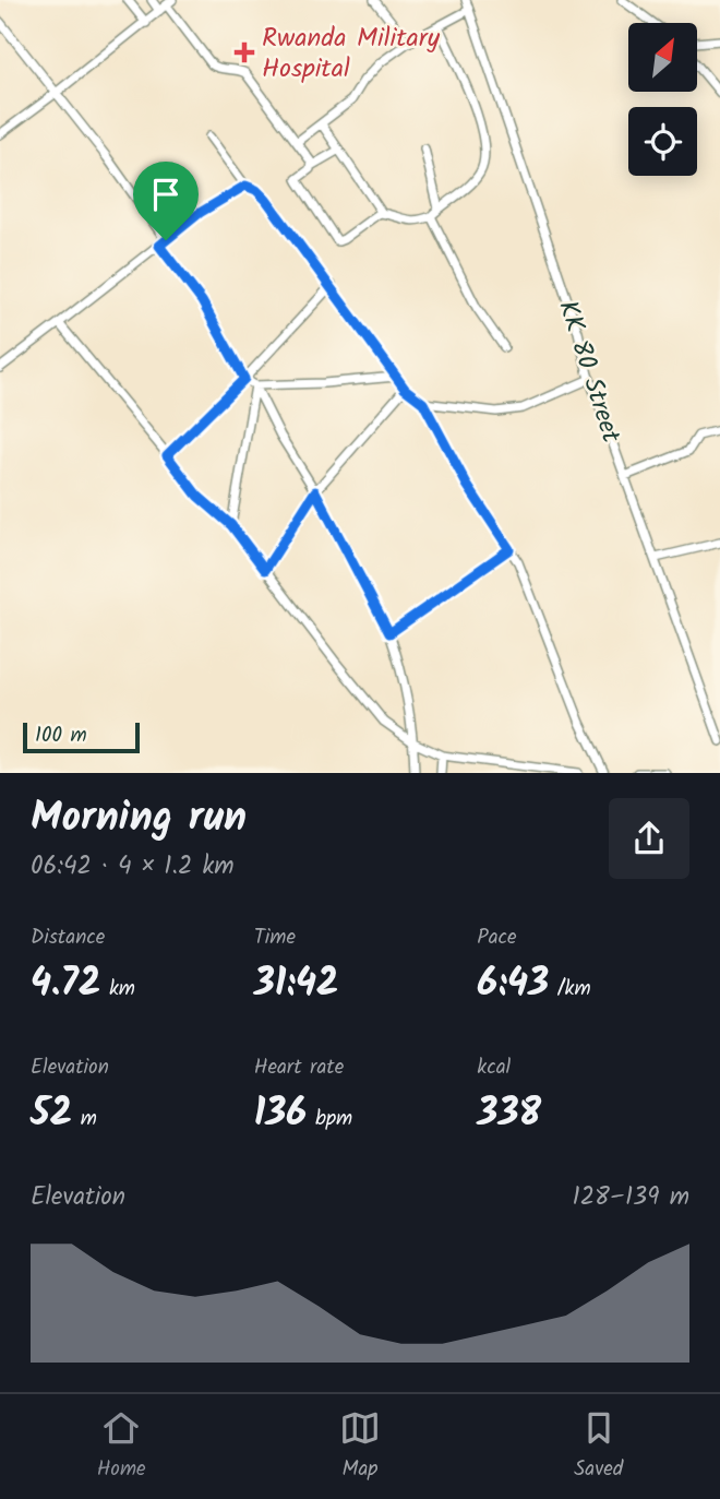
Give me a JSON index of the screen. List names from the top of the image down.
{
  "streets": {
    "street": ["KK 80 Street"]
  },
  "places": {
    "health": ["Rwanda Military Hospital"]
  },
  "scale_bar": "100 m",
  "north": "top right",
  "page": {
    "scale": "100 m",
    "heading": ["Morning run", "06:42 · 4 × 1.2 km"],
    "stats": [
      ["Distance", "4.72 km"],
      ["Time", "31:42"],
      ["Pace", "6:43 /km"],
      ["Elevation", "52 m"],
      ["Heart rate", "136 bpm"],
      ["kcal", "338"]
    ],
    "chart": ["Elevation", "128–139 m"],
    "tabs": ["Home", "Map", "Saved"]
  }
}
